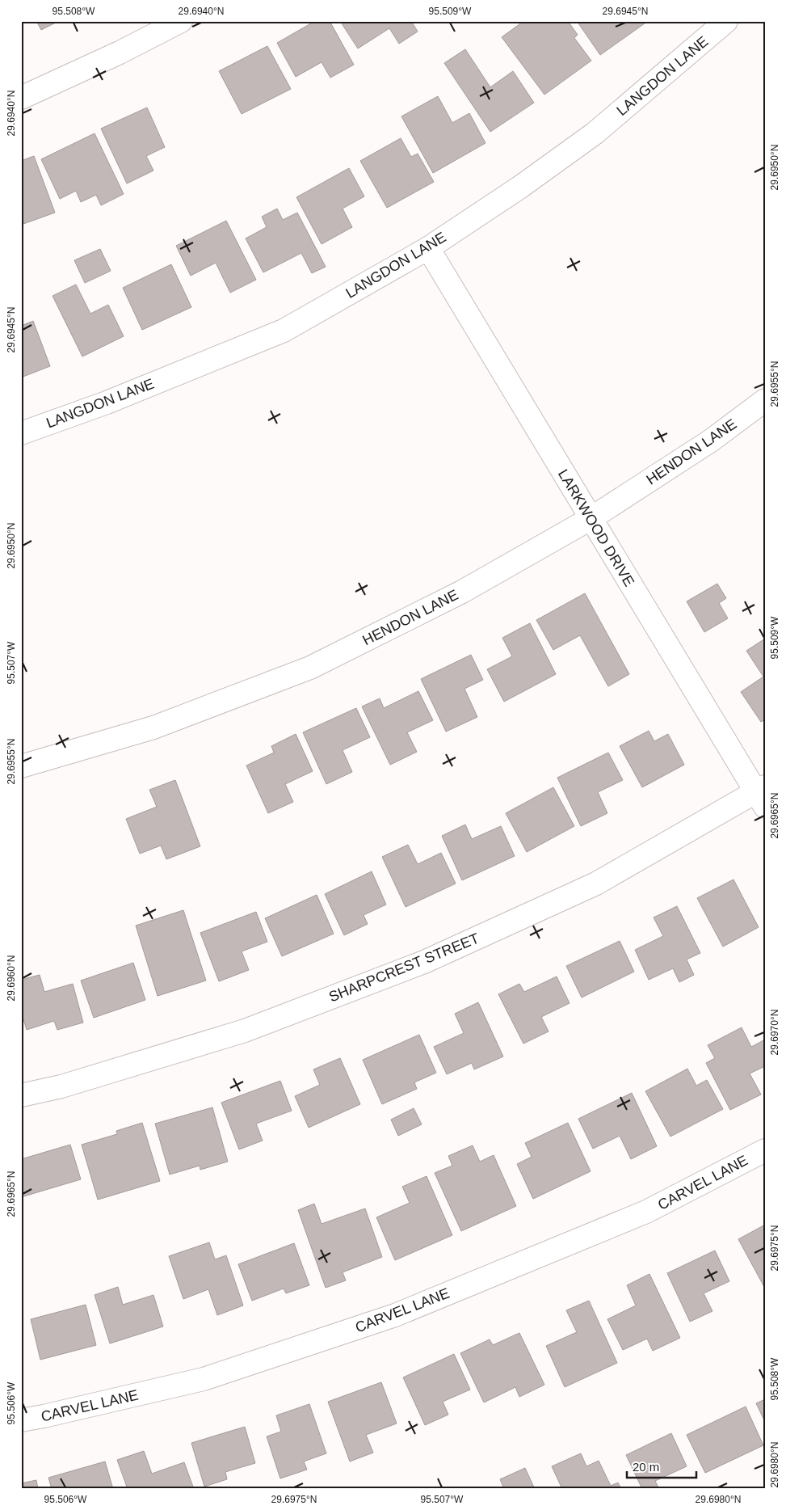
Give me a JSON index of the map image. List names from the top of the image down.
{
  "streets": {
    "street": [
      "LANGDON LANE",
      "HENDON LANE",
      "LARKWOOD DRIVE",
      "SHARPCREST STREET",
      "CARVEL LANE"
    ]
  },
  "crossings": [
    ["LANGDON LANE", "LARKWOOD DRIVE"],
    ["HENDON LANE", "LARKWOOD DRIVE"],
    ["LARKWOOD DRIVE", "SHARPCREST STREET"]
  ],
  "scale_bar": "20 m",
  "coordinates": [
    "95.508°W",
    "29.6940°N",
    "95.509°W",
    "29.6945°N",
    "29.6950°N",
    "29.6955°N",
    "95.507°W",
    "29.6965°N",
    "29.6960°N",
    "29.6970°N",
    "29.6975°N",
    "95.506°W",
    "29.6980°N"
  ]
}
